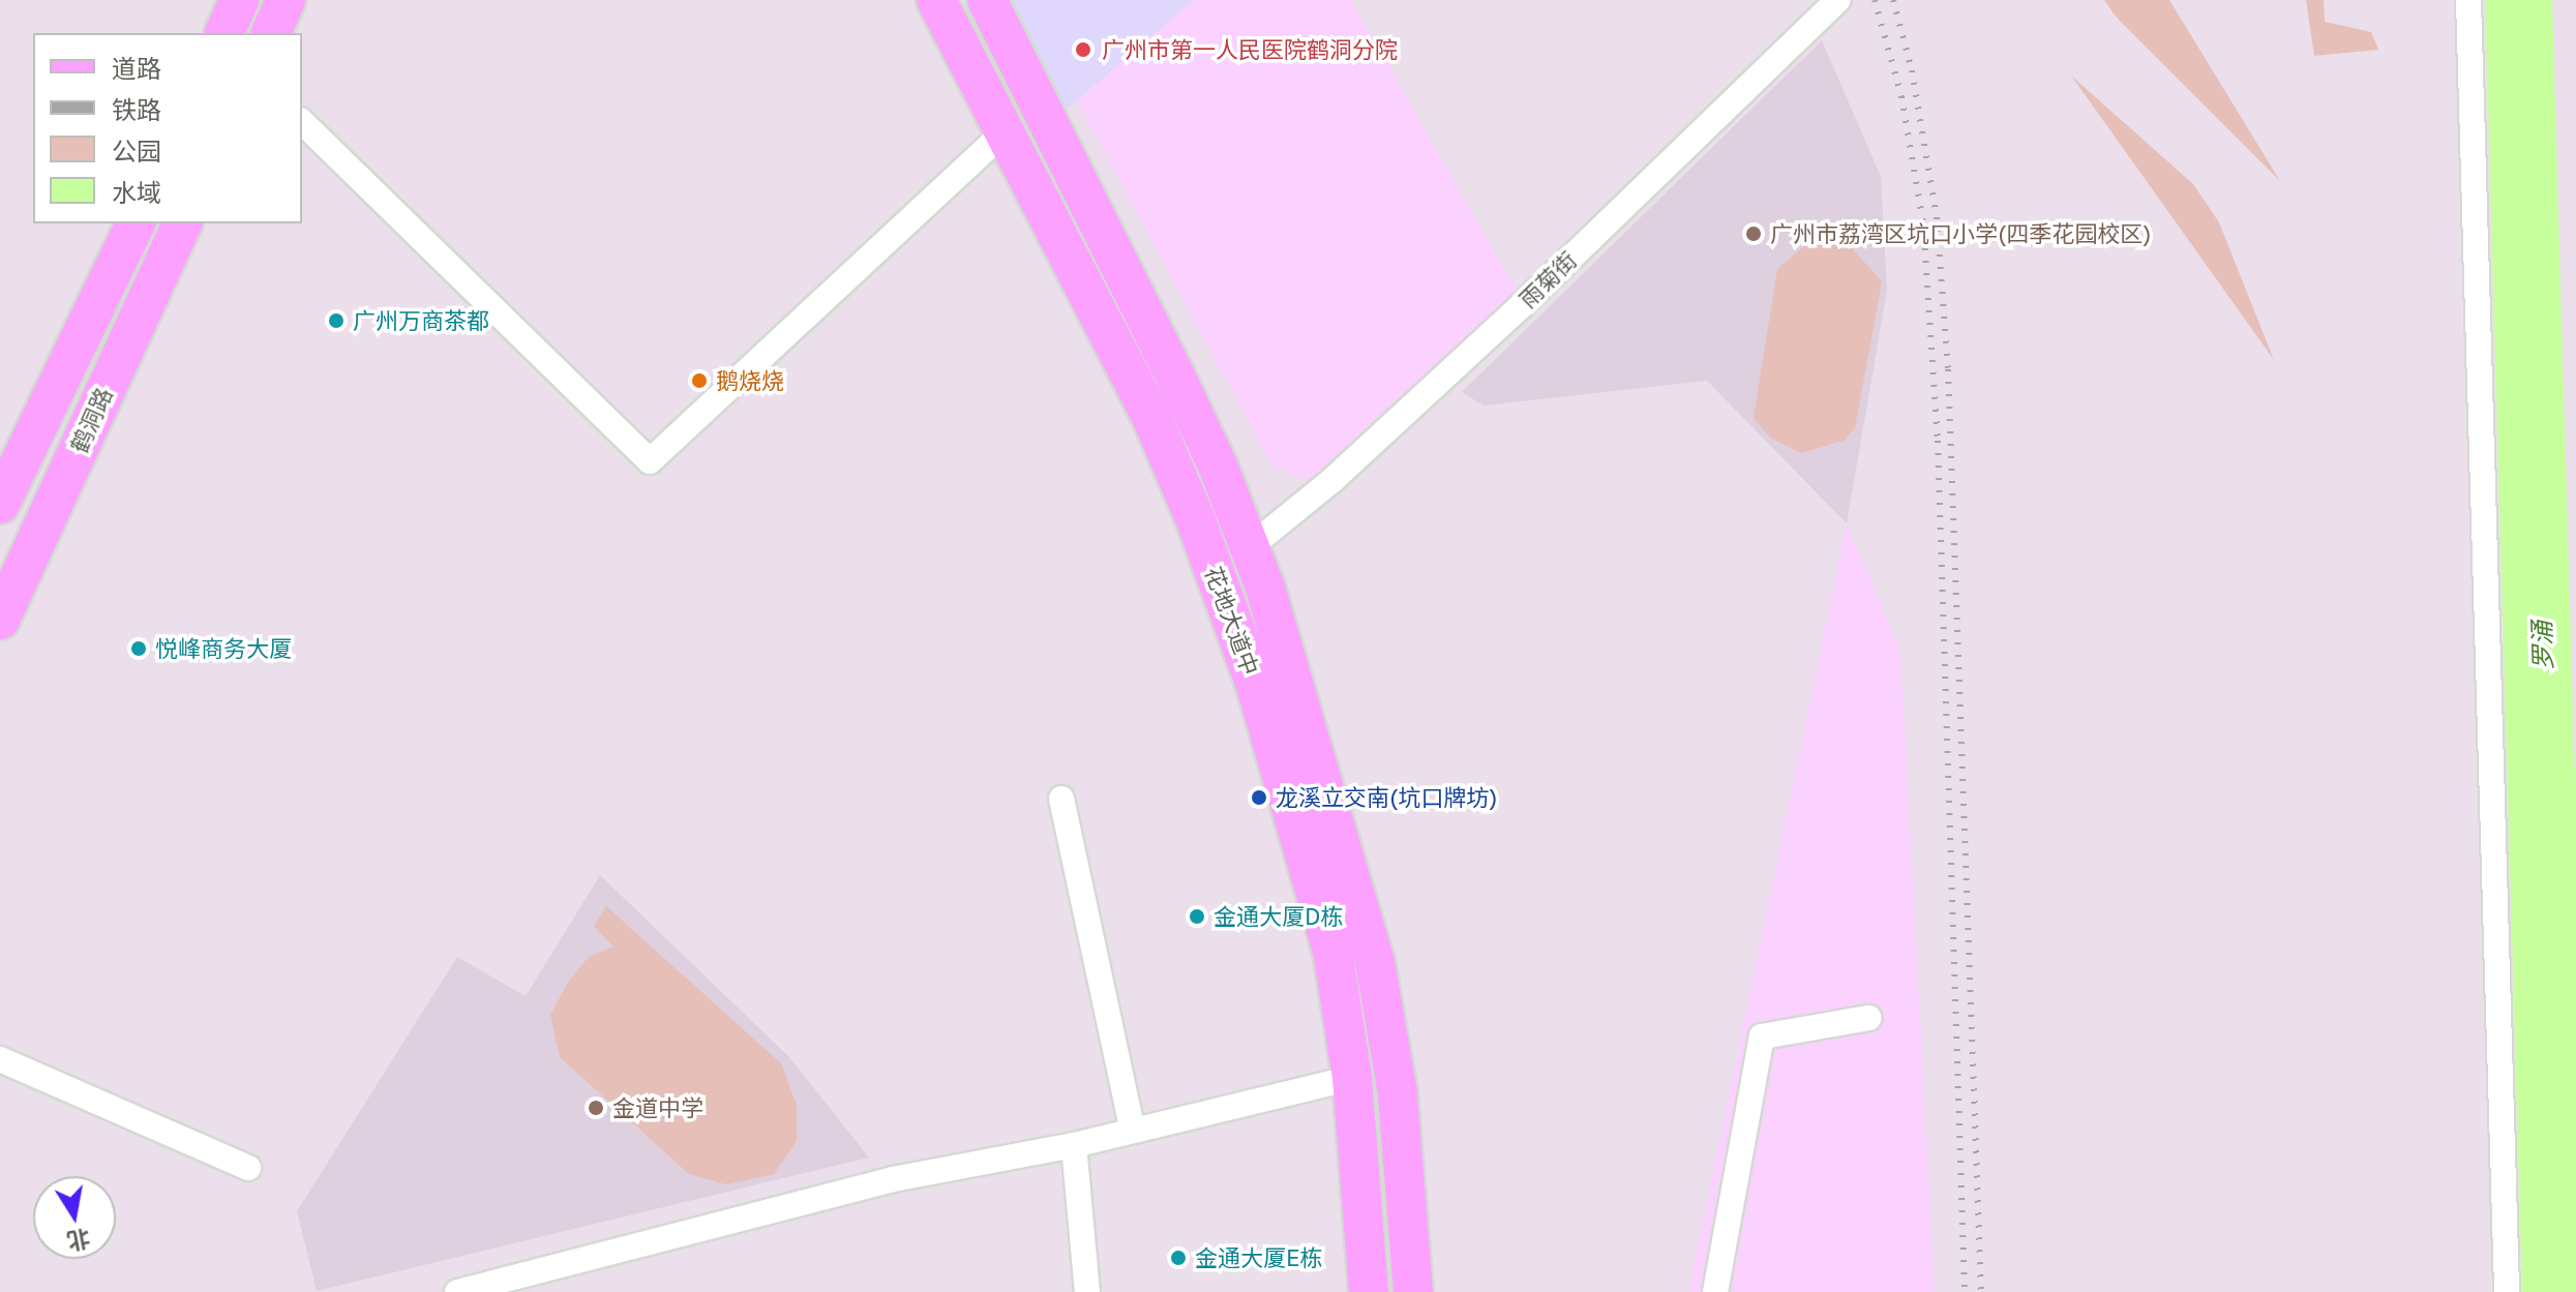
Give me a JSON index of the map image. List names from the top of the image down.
{
  "streets": {
    "main road": ["鹤洞路", "花地大道中"],
    "street": ["雨菊街"]
  },
  "crossings": [
    ["雨菊街", "花地大道中"]
  ],
  "water": ["罗涌"],
  "places": [
    "广州市第一人民医院鹤洞分院",
    "广州市荔湾区坑口小学(四季花园校区)",
    "广州万商茶都",
    "鹅烧烧",
    "悦峰商务大厦",
    "龙溪立交南(坑口牌坊)",
    "金通大厦D栋",
    "金道中学",
    "金通大厦E栋"
  ],
  "legend": [
    "道路",
    "铁路",
    "公园",
    "水域"
  ],
  "north": "bottom"
}
